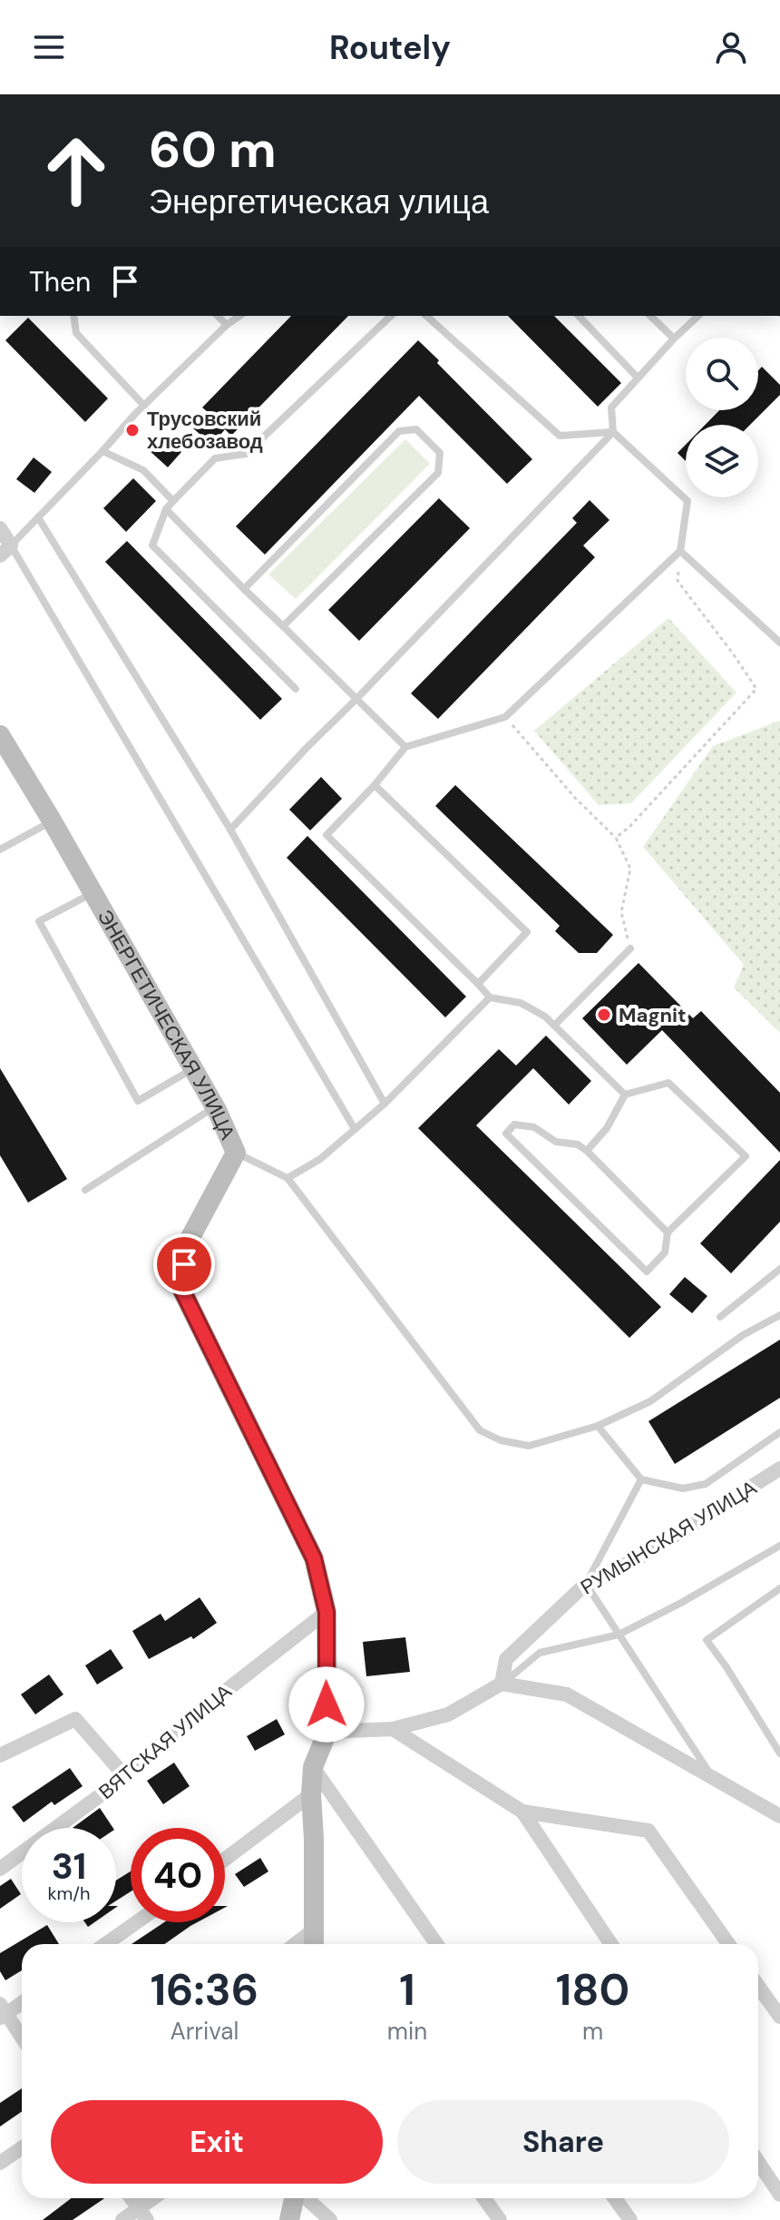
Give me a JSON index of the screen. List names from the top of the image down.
{
  "streets": {
    "street": ["ЭНЕРГЕТИЧЕСКАЯ УЛИЦА", "РУМЫНСКАЯ УЛИЦА", "ВЯТСКАЯ УЛИЦА"]
  },
  "crossings": [
    ["ЭНЕРГЕТИЧЕСКАЯ УЛИЦА", "ВЯТСКАЯ УЛИЦА"]
  ],
  "places": ["Трусовский хлебозавод", "Magnit"],
  "page": {
    "header": "Routely",
    "turn": ["60 m", "Энергетическая улица"],
    "then": "Then",
    "speed": "31 km/h",
    "limit": "40",
    "eta": [
      "16:36",
      "Arrival",
      "1",
      "min",
      "180",
      "m"
    ],
    "buttons": ["Exit", "Share"]
  }
}
